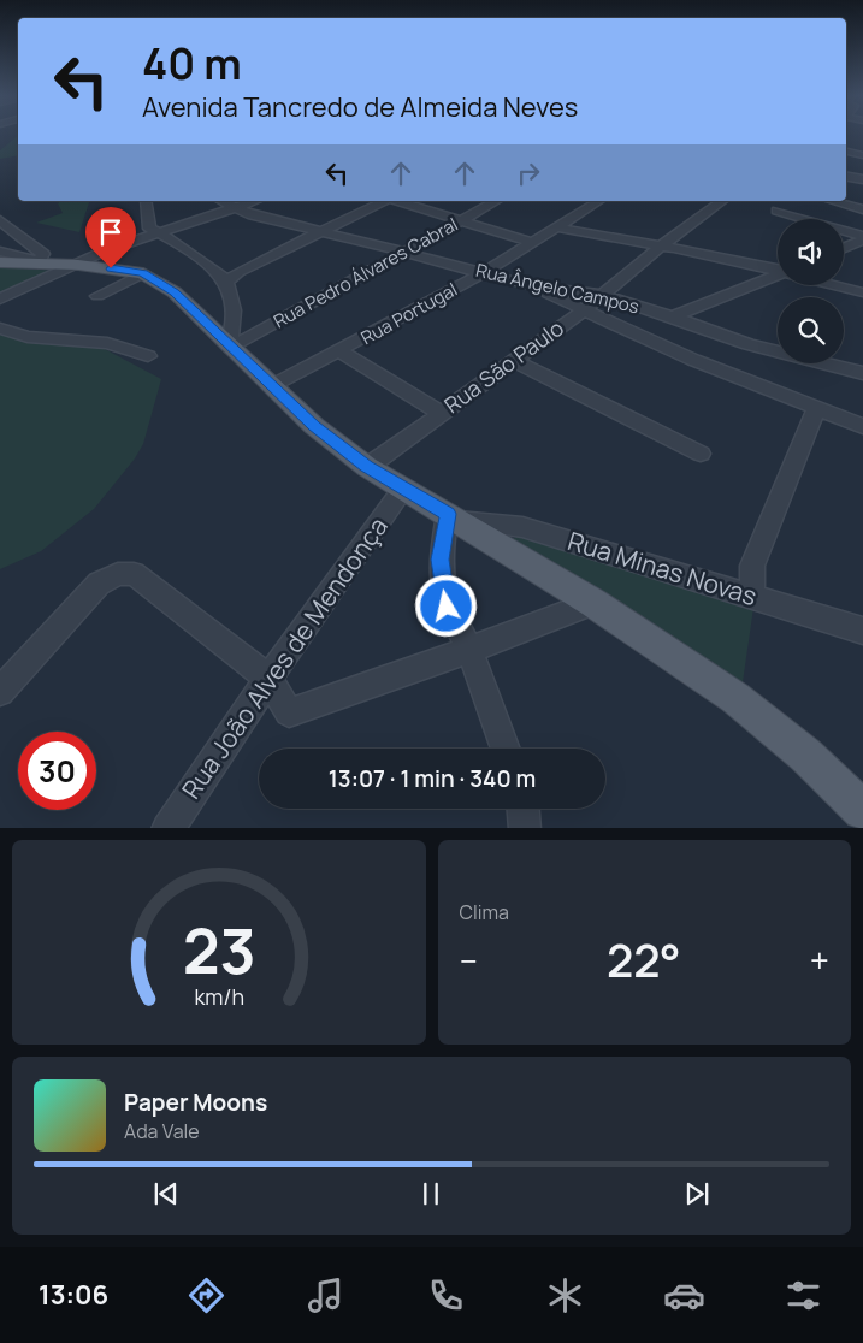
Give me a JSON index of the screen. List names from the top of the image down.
{
  "streets": {
    "street": [
      "Rua Pedro Álvares Cabral",
      "Rua Ângelo Campos",
      "Rua Portugal",
      "Rua São Paulo",
      "Rua Minas Novas",
      "Rua João Alves de Mendonça"
    ]
  },
  "crossings": [
    ["Rua Pedro Álvares Cabral", "Rua Ângelo Campos"],
    ["Rua Ângelo Campos", "Rua Portugal"],
    ["Rua Ângelo Campos", "Rua São Paulo"]
  ],
  "page": {
    "turn": ["40 m", "Avenida Tancredo de Almeida Neves"],
    "limit": "30",
    "trip": "13:07 · 1 min · 340 m",
    "tile": "Clima",
    "heat": ["−", "22°", "+"],
    "song": ["Paper Moons", "Ada Vale"],
    "tabs": "13:06",
    "gauge": ["23", "km/h"]
  }
}
